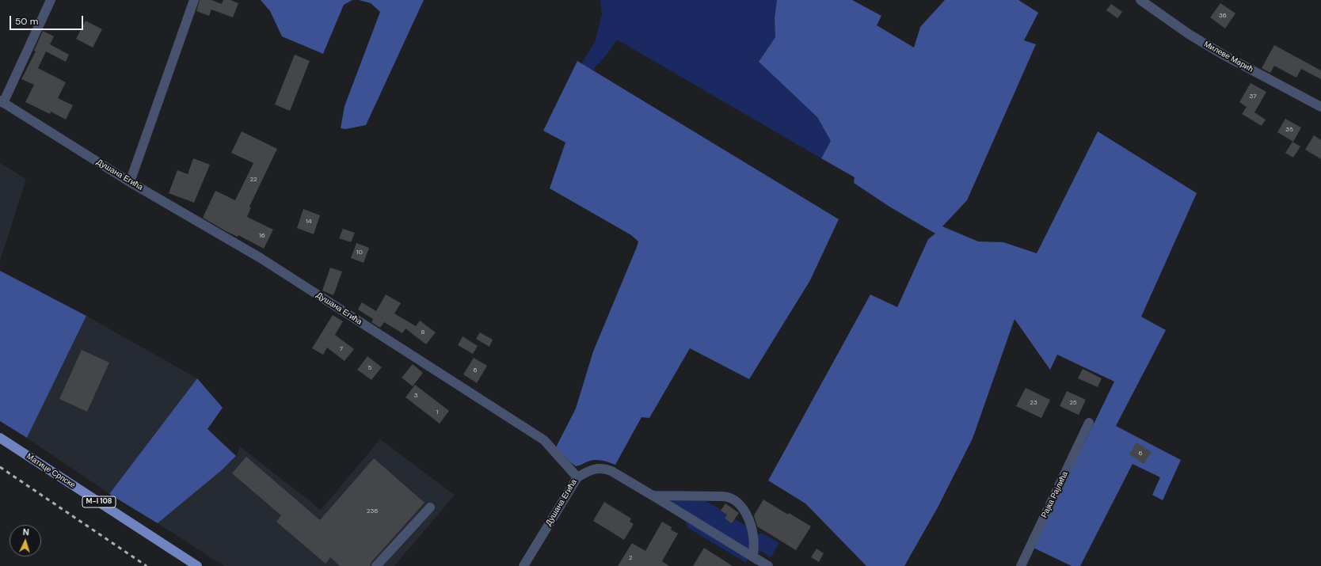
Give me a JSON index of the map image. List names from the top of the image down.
{
  "streets": {
    "main road": ["Матице Српске", "M-I 108"],
    "street": ["Милеве Мaрић", "Душана Егића", "Рајка Рајлића"]
  },
  "house_numbers": [
    "36",
    "37",
    "35",
    "22",
    "14",
    "16",
    "10",
    "8",
    "7",
    "5",
    "6",
    "3",
    "23",
    "25",
    "1",
    "6",
    "236",
    "2"
  ],
  "scale_bar": "50 m",
  "north": "top"
}
